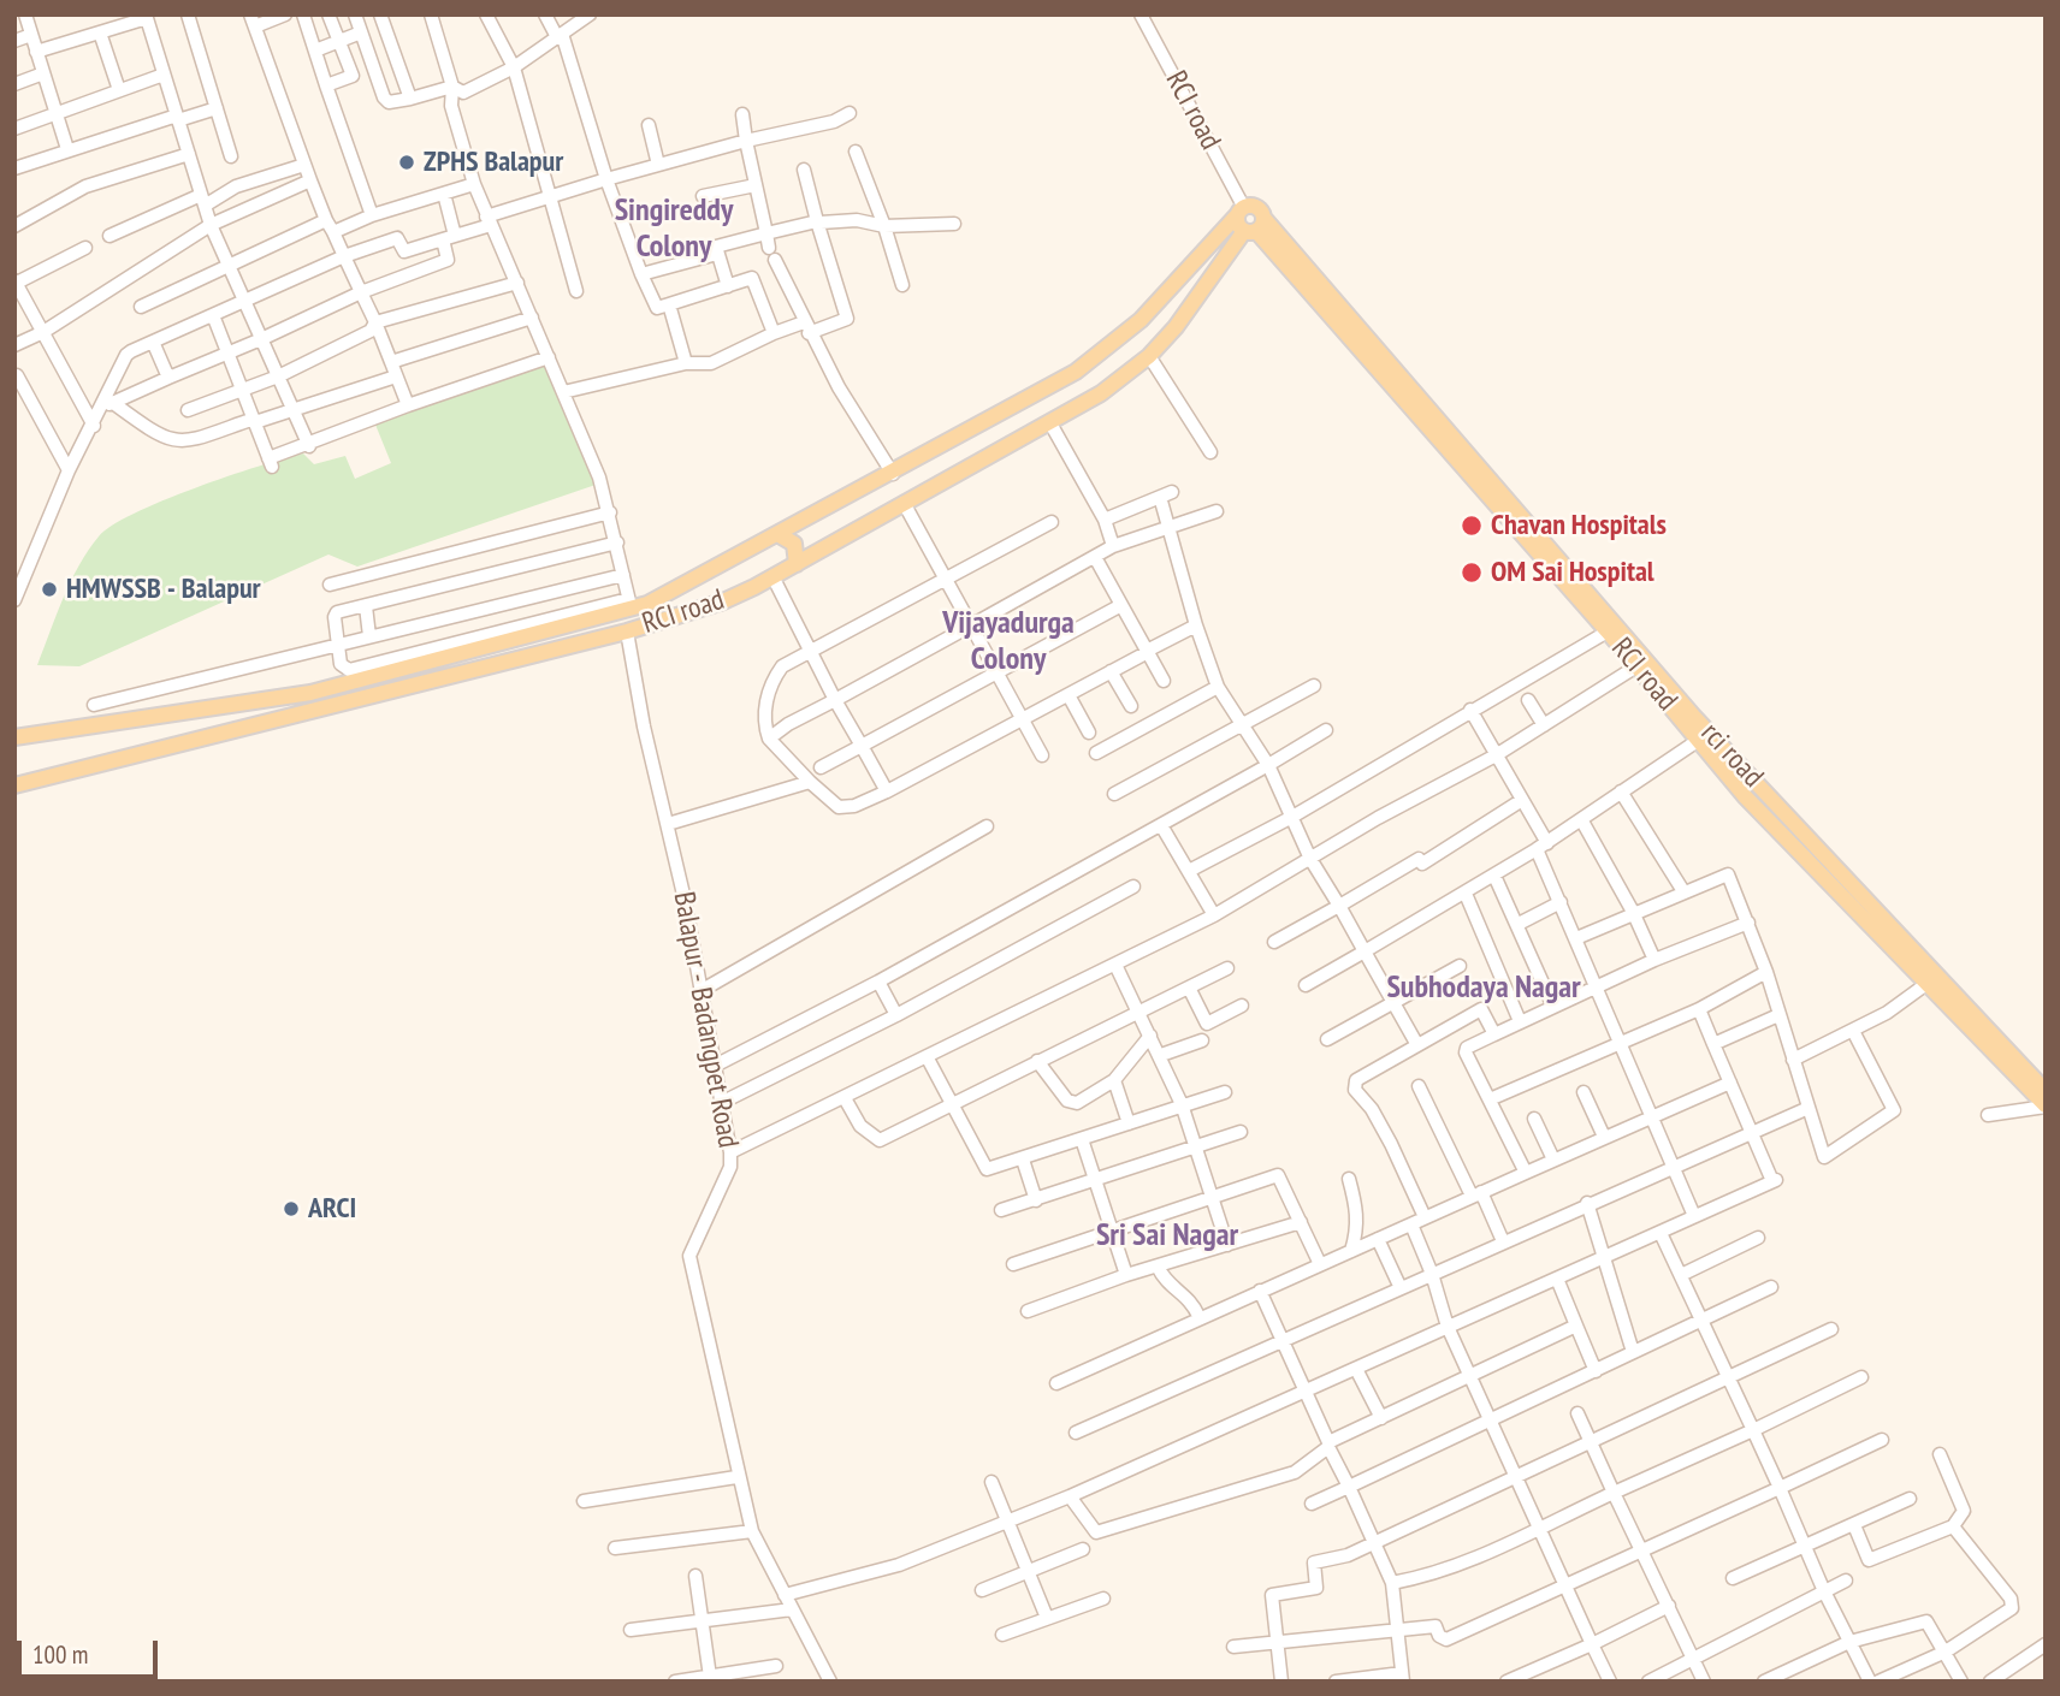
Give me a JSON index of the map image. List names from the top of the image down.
{
  "streets": {
    "main road": ["RCI road", "rci road"],
    "street": ["Balapur - Badangpet Road"]
  },
  "crossings": [
    ["RCI road", "rci road"],
    ["RCI road", "Balapur - Badangpet Road"]
  ],
  "districts": [
    "Singireddy Colony",
    "Vijayadurga Colony",
    "Subhodaya Nagar",
    "Sri Sai Nagar"
  ],
  "places": [
    "ZPHS Balapur",
    "Chavan Hospitals",
    "OM Sai Hospital",
    "HMWSSB - Balapur",
    "ARCI"
  ],
  "scale_bar": "100 m"
}
